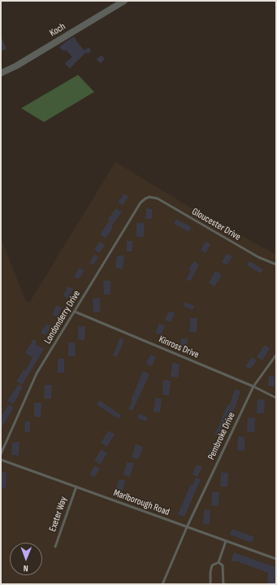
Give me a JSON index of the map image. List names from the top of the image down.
{
  "streets": {
    "street": ["Koch"],
    "lane": [
      "Gloucester Drive",
      "Londonderry Drive",
      "Kinross Drive",
      "Pembroke Drive",
      "Marlborough Road",
      "Exeter Way"
    ]
  },
  "crossings": [
    ["Gloucester Drive", "Londonderry Drive"],
    ["Londonderry Drive", "Kinross Drive"],
    ["Kinross Drive", "Pembroke Drive"],
    ["Pembroke Drive", "Marlborough Road"],
    ["Marlborough Road", "Exeter Way"]
  ],
  "north": "bottom"
}
